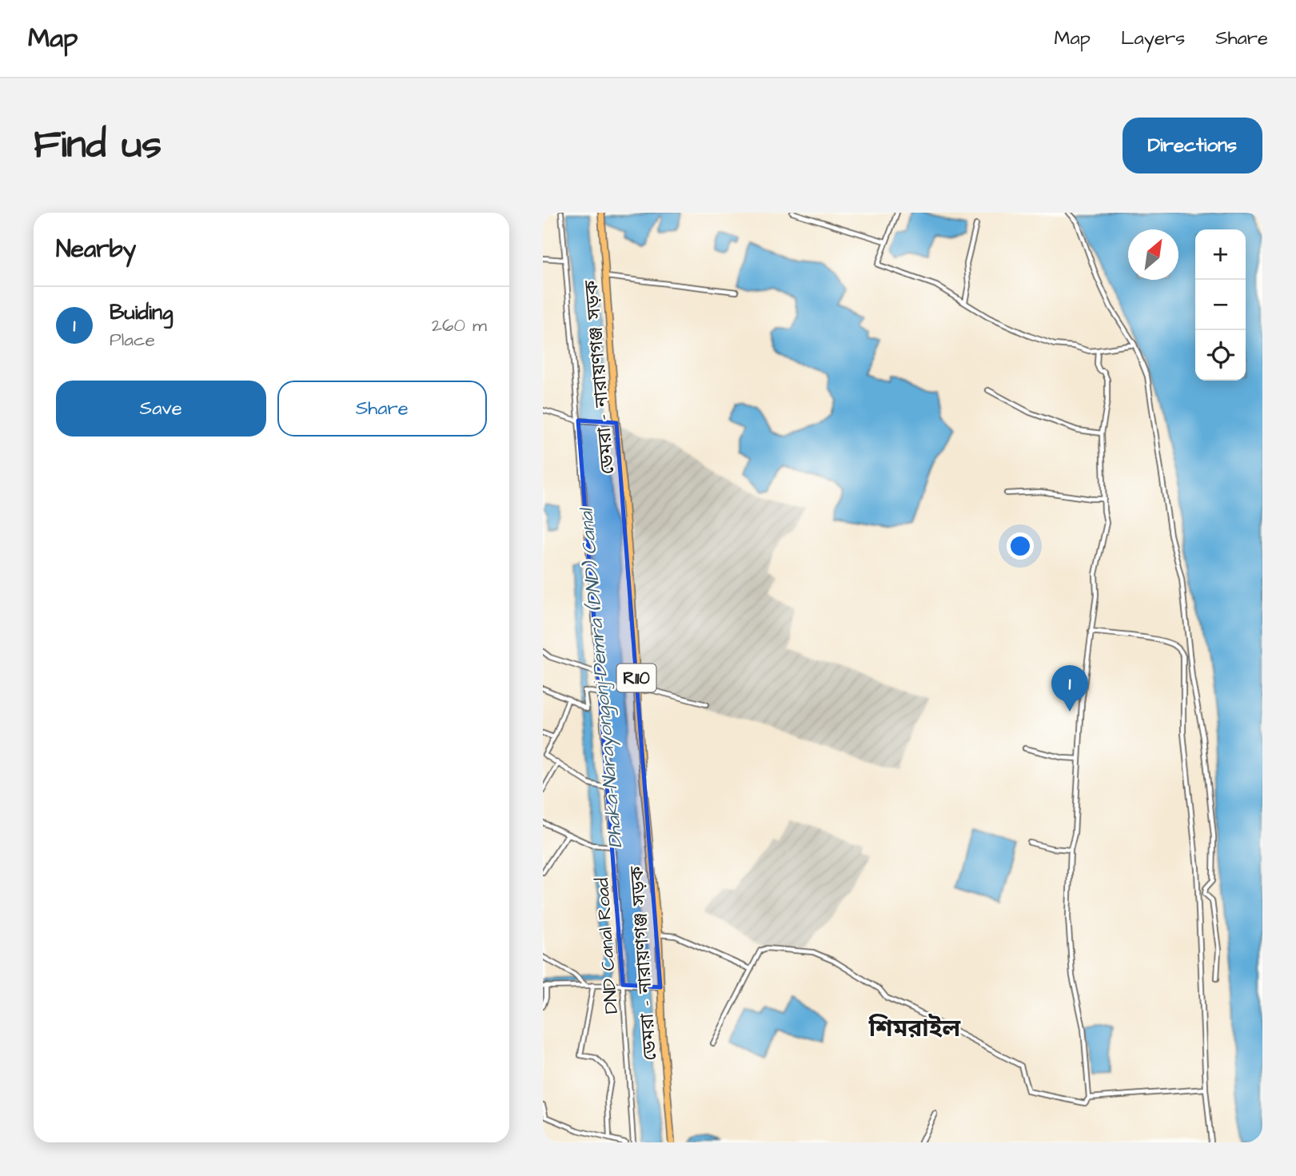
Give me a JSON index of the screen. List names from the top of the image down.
{
  "streets": {
    "main road": ["ডেমরা - নারায়ণগঞ্জ সড়ক", "R110"],
    "street": ["DND Canal Road"]
  },
  "districts": ["শিমরাইল"],
  "water": ["Dhaka-Narayongonj-Demra (DND) Canal"],
  "north": "top right",
  "page": {
    "header": "Map",
    "nav": ["Map", "Layers", "Share"],
    "buttons": [
      "Directions",
      ["Save", "Share"]
    ],
    "title": "Find us",
    "heading": "Nearby",
    "map_buttons": ["+", "−"],
    "list": [
      {
        "mark": "1",
        "name": "Buiding",
        "note": "Place",
        "value": "260 m"
      }
    ],
    "pins": "1"
  }
}
